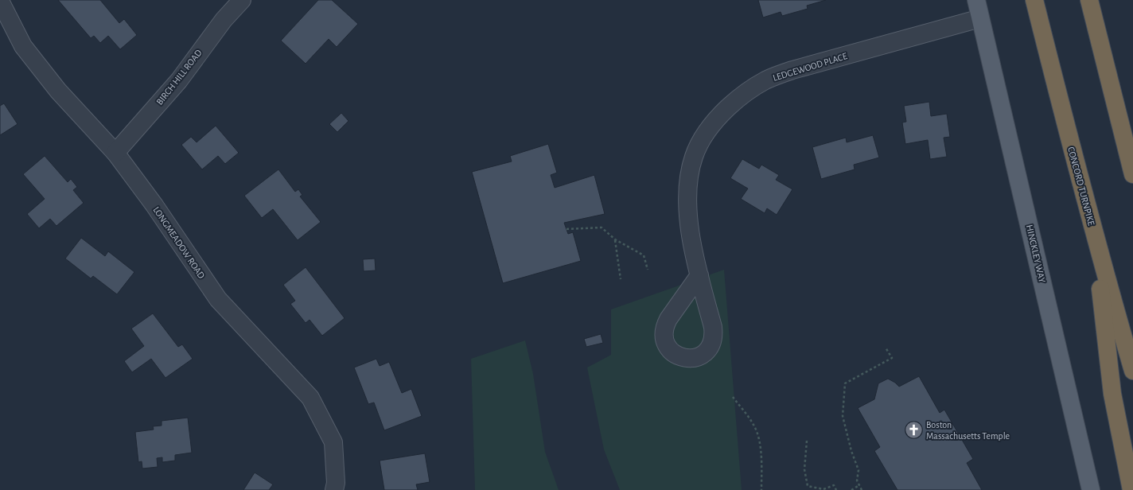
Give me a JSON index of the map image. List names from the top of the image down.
{
  "streets": {
    "highway": ["CONCORD TURNPIKE"],
    "main road": ["HINCKLEY WAY"],
    "street": ["LEDGEWOOD PLACE", "BIRCH HILL ROAD", "LONGMEADOW ROAD"]
  },
  "crossings": [
    ["LEDGEWOOD PLACE", "HINCKLEY WAY"],
    ["BIRCH HILL ROAD", "LONGMEADOW ROAD"]
  ],
  "places": {
    "church": ["Boston Massachusetts Temple"]
  }
}
